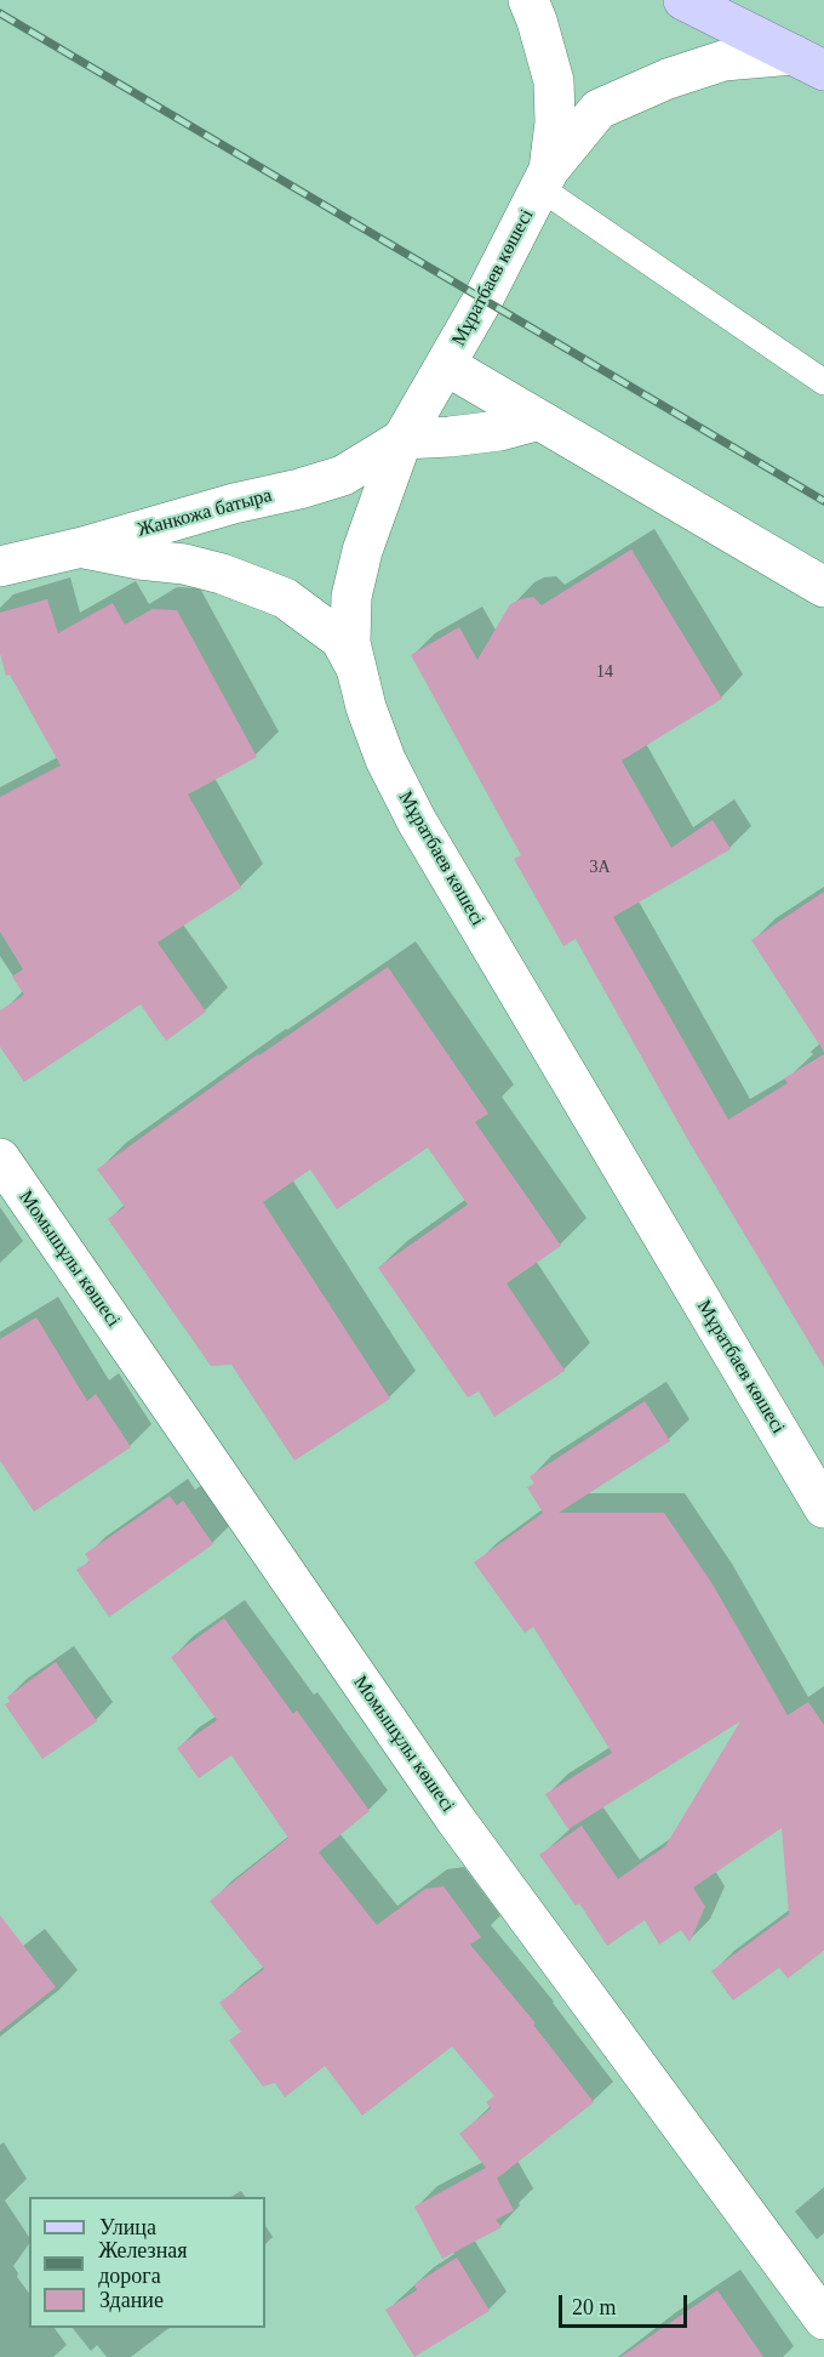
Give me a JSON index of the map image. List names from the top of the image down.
{
  "streets": {
    "street": ["Мұратбаев көшесі", "Жанкожа батыра", "Момышұлы көшесі"]
  },
  "crossings": [
    ["Мұратбаев көшесі", "Жанкожа батыра"]
  ],
  "house_numbers": ["14", "3А"],
  "legend": ["Улица", "Железная дорога", "Здание"],
  "scale_bar": "20 m"
}
